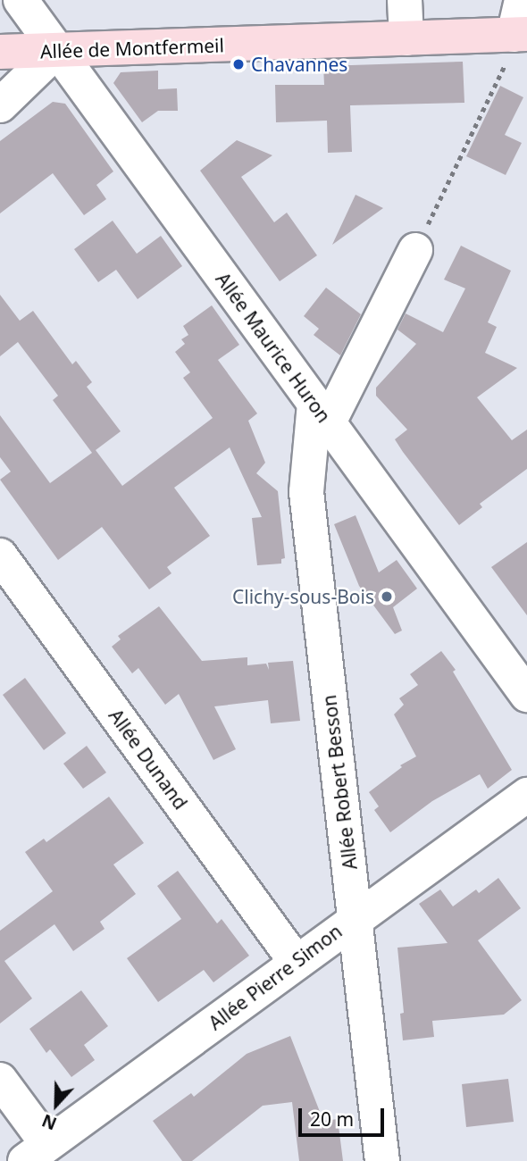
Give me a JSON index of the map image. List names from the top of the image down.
{
  "streets": {
    "main road": ["Allée de Montfermeil"],
    "street": [
      "Allée Maurice Huron",
      "Allée Dunand",
      "Allée Robert Besson",
      "Allée Pierre Simon"
    ]
  },
  "crossings": [
    ["Allée de Montfermeil", "Allée Maurice Huron"],
    ["Allée Maurice Huron", "Allée Robert Besson"],
    ["Allée Dunand", "Allée Pierre Simon"],
    ["Allée Robert Besson", "Allée Pierre Simon"]
  ],
  "places": ["Chavannes", "Clichy-sous-Bois"],
  "scale_bar": "20 m",
  "north": "bottom"
}
